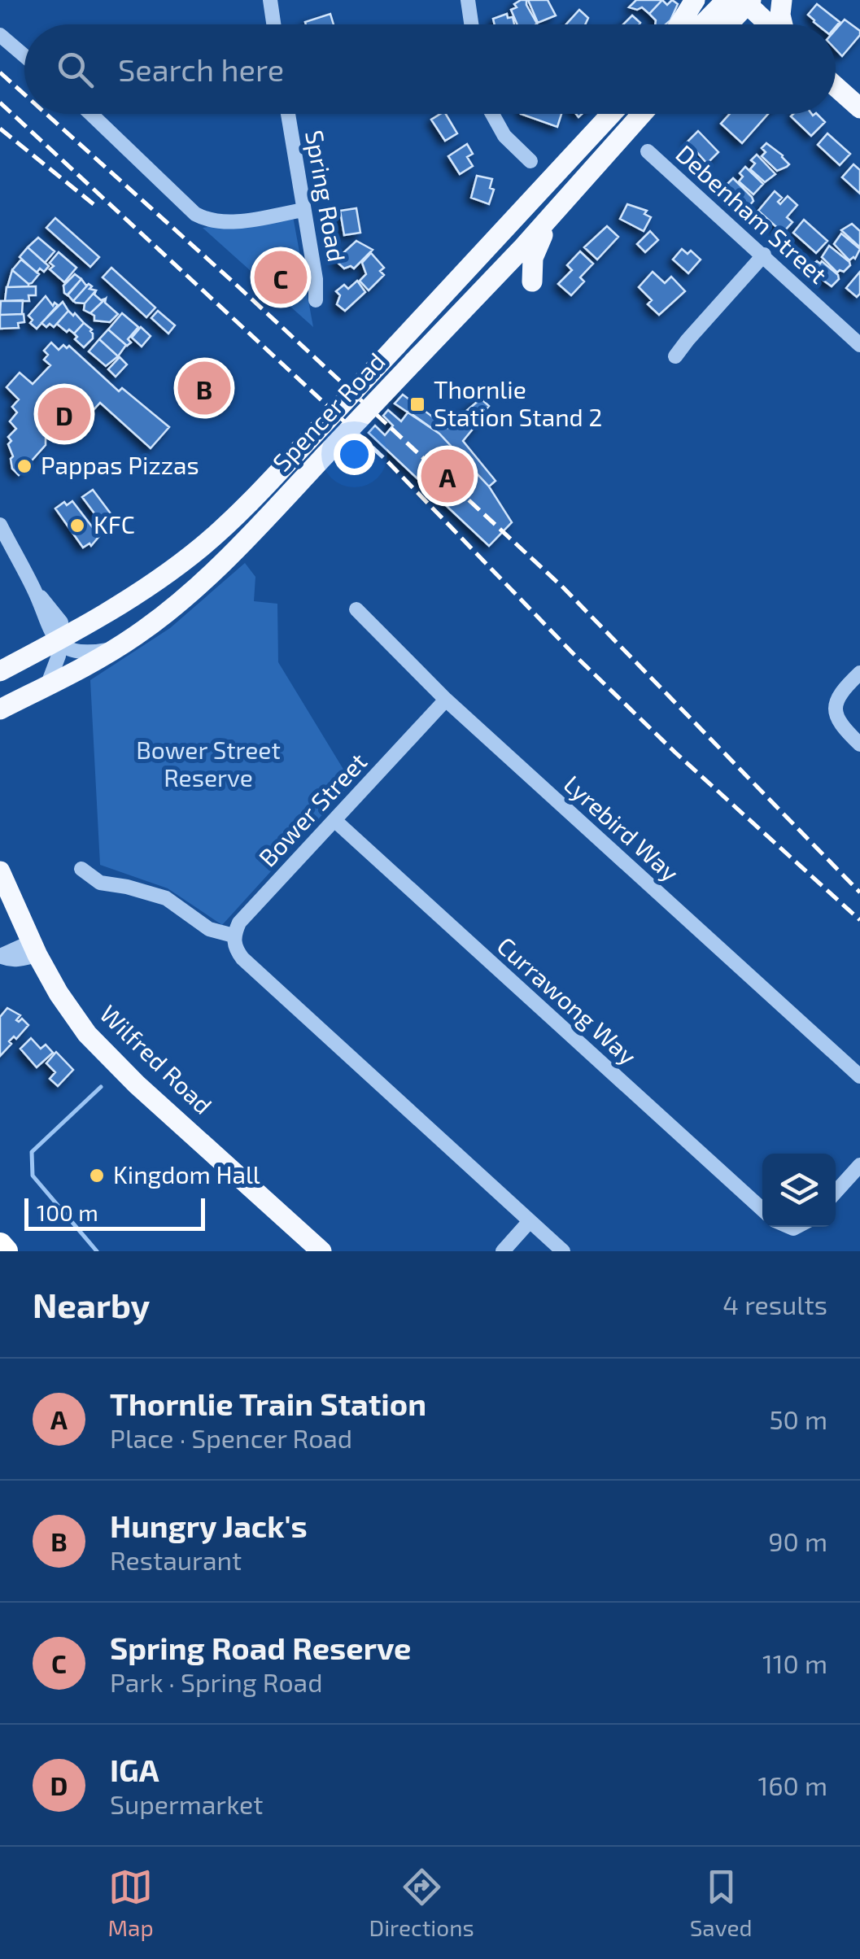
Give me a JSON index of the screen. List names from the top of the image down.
{
  "streets": {
    "main road": ["Spencer Road", "Wilfred Road"],
    "street": [
      "Spring Road",
      "Debenham Street",
      "Bower Street",
      "Lyrebird Way",
      "Currawong Way"
    ]
  },
  "crossings": [
    ["Bower Street", "Lyrebird Way"],
    ["Bower Street", "Currawong Way"]
  ],
  "parks": ["Bower Street Reserve"],
  "places": {
    "transit": ["Thornlie Station Stand 2"],
    "other": ["Pappas Pizzas", "KFC", "Kingdom Hall"]
  },
  "scale_bar": "100 m",
  "page": {
    "search": "Search here",
    "pins": [
      "C",
      "B",
      "D",
      "A"
    ],
    "scale": "100 m",
    "heading": ["Nearby", "4 results"],
    "list": [
      {
        "mark": "A",
        "name": "Thornlie Train Station",
        "note": "Place · Spencer Road",
        "value": "50 m"
      },
      {
        "mark": "B",
        "name": "Hungry Jack's",
        "note": "Restaurant",
        "value": "90 m"
      },
      {
        "mark": "C",
        "name": "Spring Road Reserve",
        "note": "Park · Spring Road",
        "value": "110 m"
      },
      {
        "mark": "D",
        "name": "IGA",
        "note": "Supermarket",
        "value": "160 m"
      }
    ],
    "nav": ["Map", "Directions", "Saved"]
  }
}
